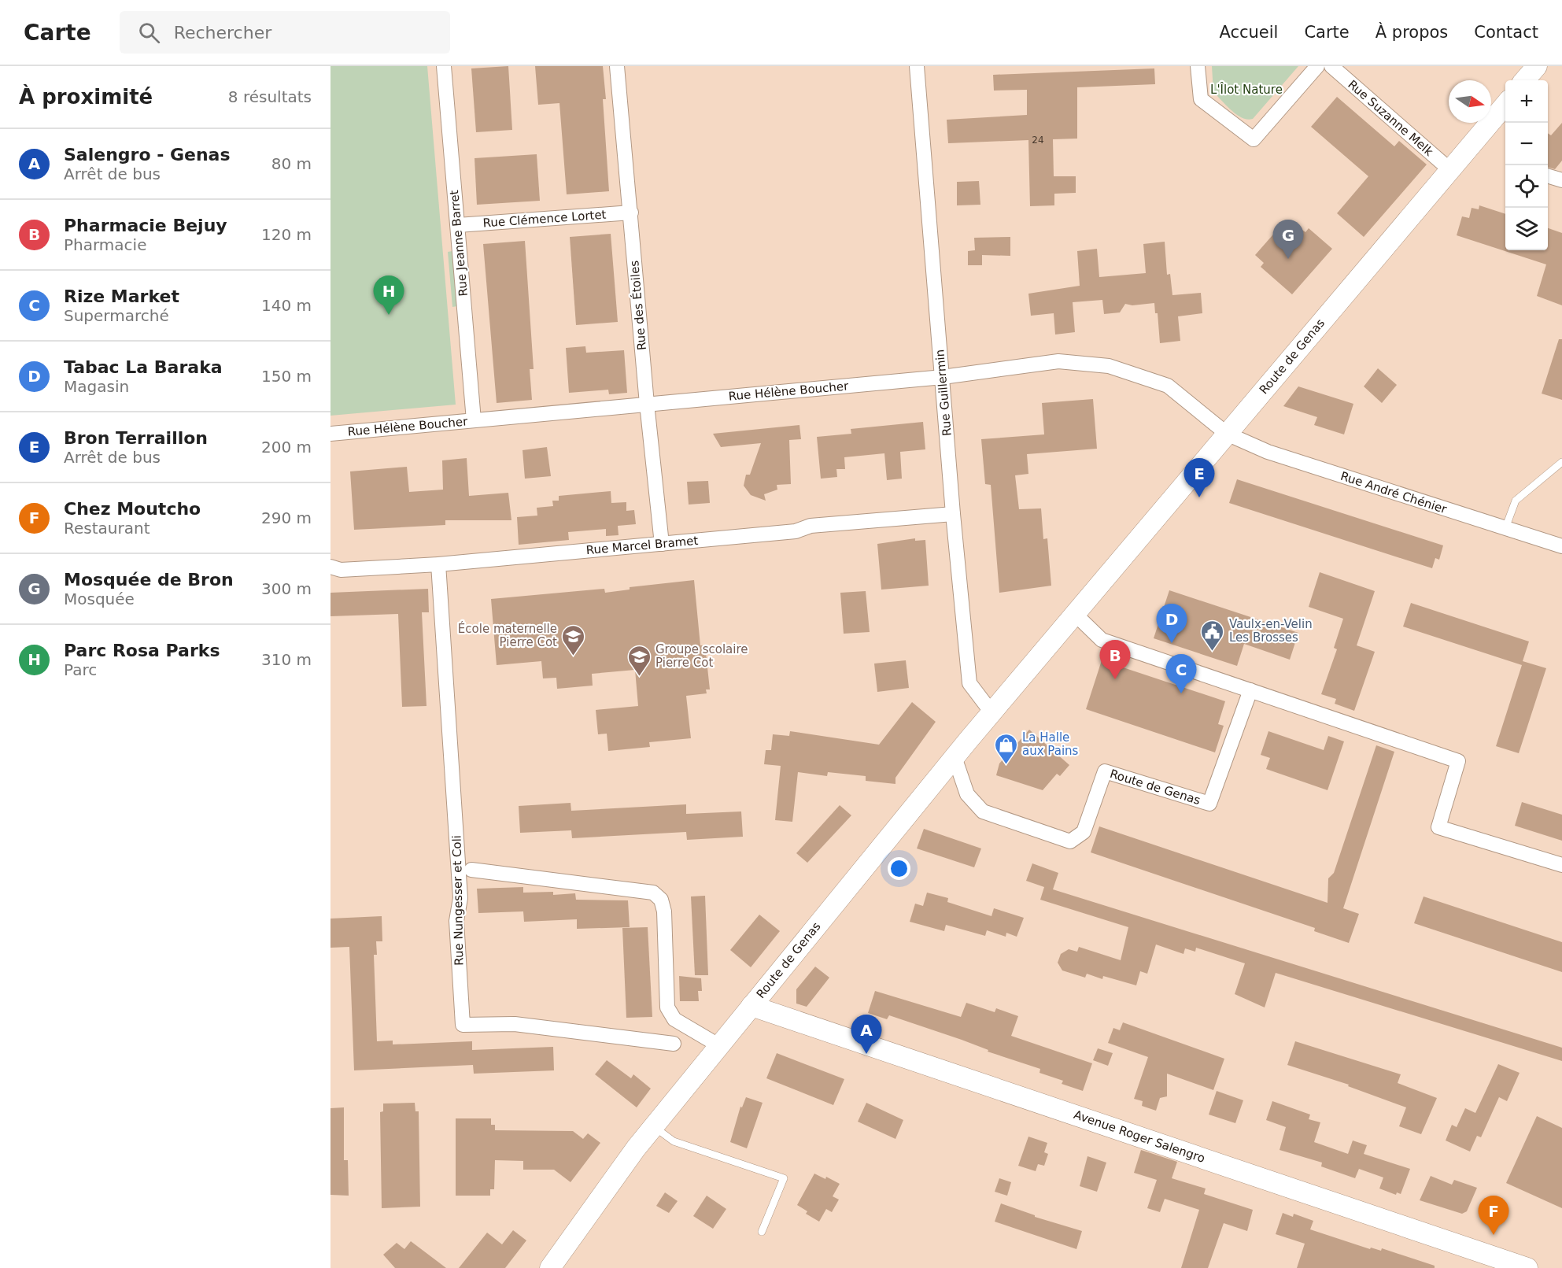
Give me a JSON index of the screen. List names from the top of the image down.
{
  "streets": {
    "main road": ["Route de Genas", "Avenue Roger Salengro"],
    "street": [
      "Rue Suzanne Melk",
      "Rue Clémence Lortet",
      "Rue Jeanne Barret",
      "Rue des Étoiles",
      "Rue Hélène Boucher",
      "Rue Guillermin",
      "Rue André Chénier",
      "Rue Marcel Bramet",
      "Rue Nungesser et Coli"
    ]
  },
  "crossings": [
    ["Rue Suzanne Melk", "Route de Genas"],
    ["Rue Clémence Lortet", "Rue Jeanne Barret"],
    ["Rue Clémence Lortet", "Rue des Étoiles"],
    ["Rue Jeanne Barret", "Rue Hélène Boucher"],
    ["Rue des Étoiles", "Rue Hélène Boucher"],
    ["Rue des Étoiles", "Rue Marcel Bramet"],
    ["Route de Genas", "Rue Hélène Boucher"],
    ["Route de Genas", "Rue Guillermin"],
    ["Route de Genas", "Rue André Chénier"],
    ["Route de Genas", "Rue Nungesser et Coli"],
    ["Route de Genas", "Avenue Roger Salengro"],
    ["Rue Hélène Boucher", "Rue Guillermin"],
    ["Rue Hélène Boucher", "Rue André Chénier"],
    ["Rue Guillermin", "Rue Marcel Bramet"],
    ["Rue Marcel Bramet", "Rue Nungesser et Coli"]
  ],
  "parks": ["L'Îlot Nature"],
  "places": {
    "public building": ["Vaulx-en-Velin Les Brosses"],
    "school or university": ["École maternelle Pierre Cot", "Groupe scolaire Pierre Cot"],
    "shop": ["La Halle aux Pains"]
  },
  "house_numbers": ["24"],
  "north": "right",
  "page": {
    "header": "Carte",
    "search": "Rechercher",
    "nav": [
      "Accueil",
      "Carte",
      "À propos",
      "Contact"
    ],
    "heading": ["À proximité", "8 résultats"],
    "map_buttons": ["+", "−"],
    "list": [
      {
        "mark": "A",
        "name": "Salengro - Genas",
        "note": "Arrêt de bus",
        "value": "80 m"
      },
      {
        "mark": "B",
        "name": "Pharmacie Bejuy",
        "note": "Pharmacie",
        "value": "120 m"
      },
      {
        "mark": "C",
        "name": "Rize Market",
        "note": "Supermarché",
        "value": "140 m"
      },
      {
        "mark": "D",
        "name": "Tabac La Baraka",
        "note": "Magasin",
        "value": "150 m"
      },
      {
        "mark": "E",
        "name": "Bron Terraillon",
        "note": "Arrêt de bus",
        "value": "200 m"
      },
      {
        "mark": "F",
        "name": "Chez Moutcho",
        "note": "Restaurant",
        "value": "290 m"
      },
      {
        "mark": "G",
        "name": "Mosquée de Bron",
        "note": "Mosquée",
        "value": "300 m"
      },
      {
        "mark": "H",
        "name": "Parc Rosa Parks",
        "note": "Parc",
        "value": "310 m"
      }
    ],
    "pins": [
      "G",
      "H",
      "E",
      "D",
      "B",
      "C",
      "A",
      "F"
    ]
  }
}
